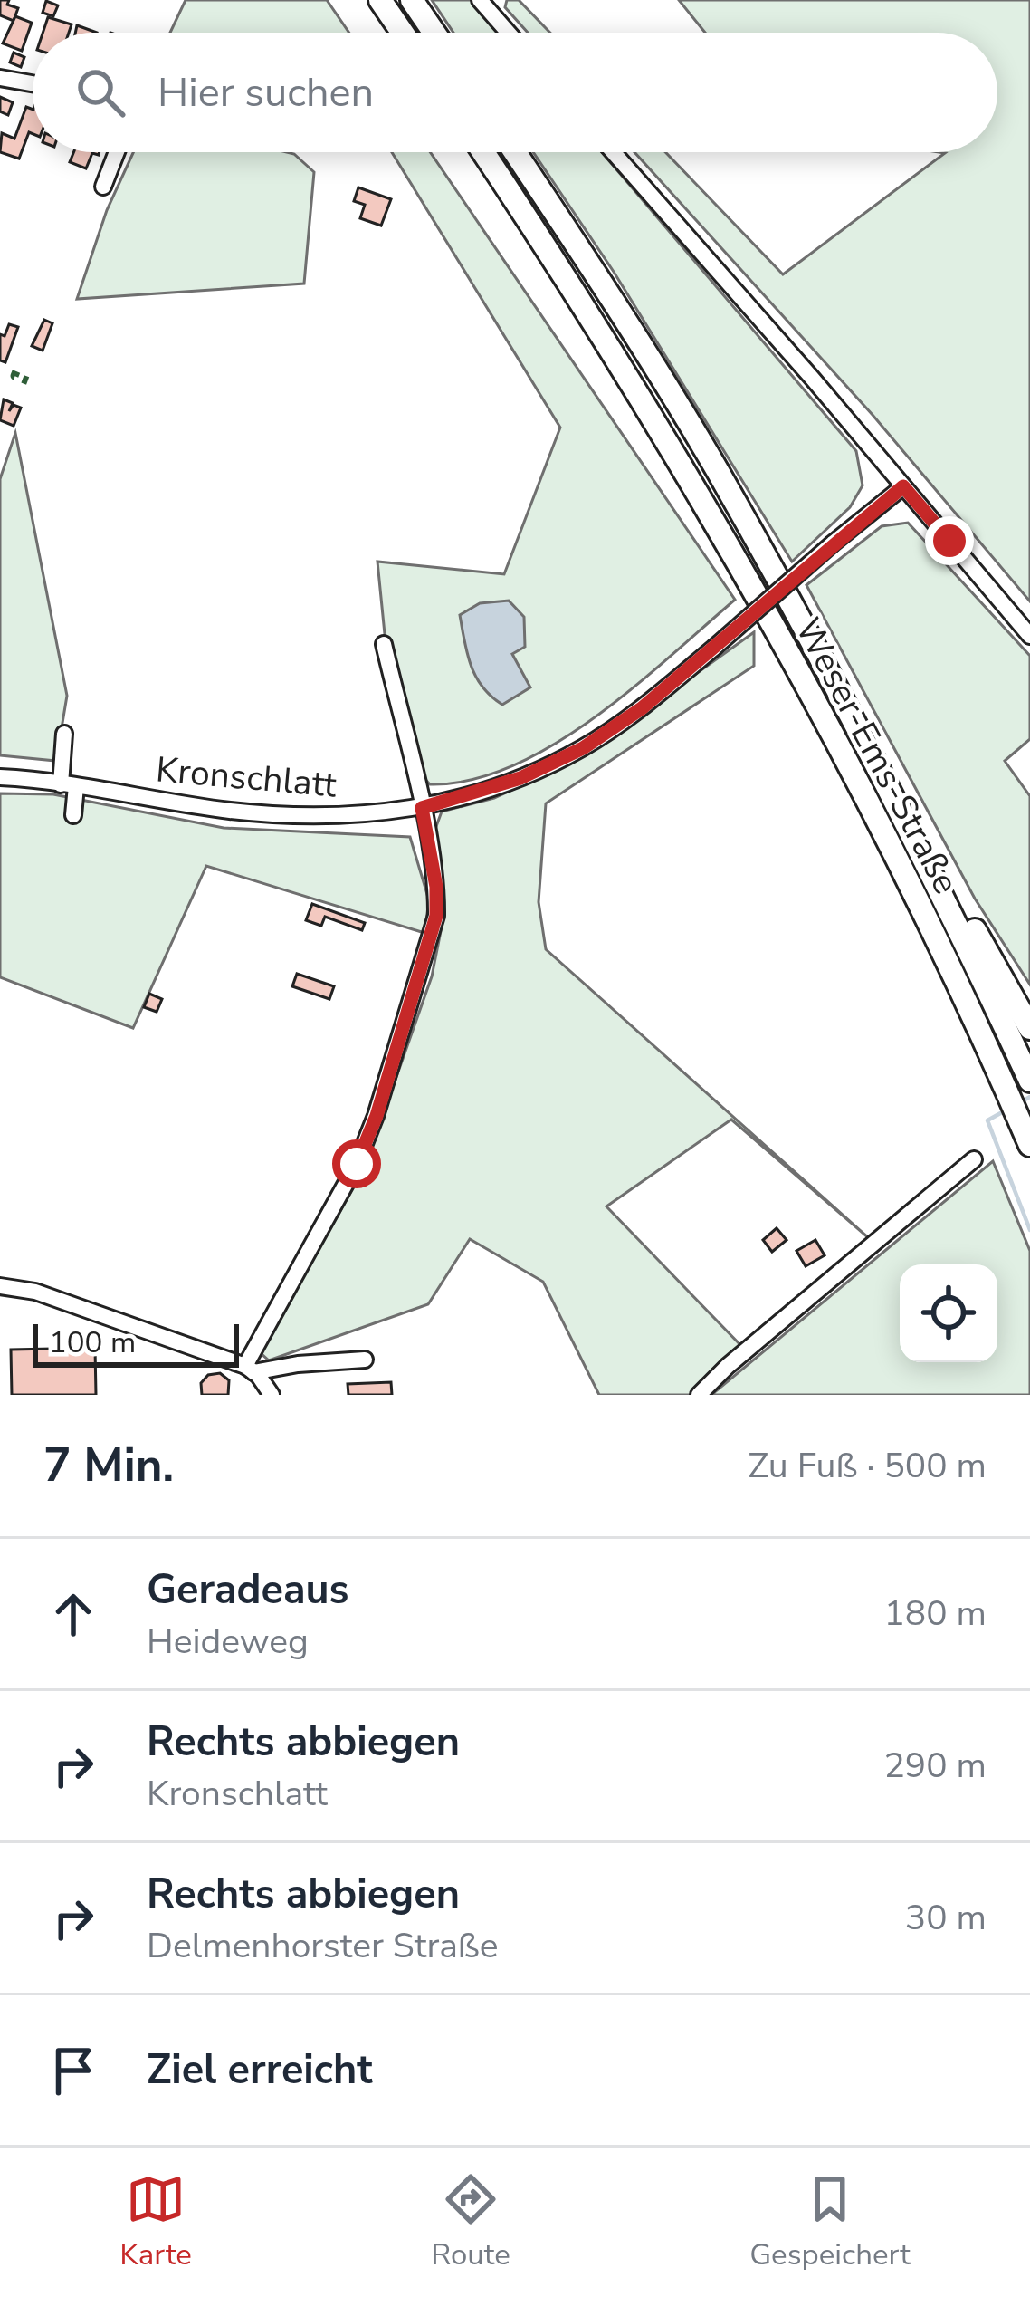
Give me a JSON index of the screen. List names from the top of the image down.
{
  "streets": {
    "highway": ["Weser-Ems-Straße"],
    "street": ["Kronschlatt"]
  },
  "scale_bar": "100 m",
  "page": {
    "search": "Hier suchen",
    "scale": "100 m",
    "heading": ["7 Min.", "Zu Fuß · 500 m"],
    "list": [
      ["Geradeaus", "Heideweg", "180 m"],
      ["Rechts abbiegen", "Kronschlatt", "290 m"],
      ["Rechts abbiegen", "Delmenhorster Straße", "30 m"],
      "Ziel erreicht"
    ],
    "nav": ["Karte", "Route", "Gespeichert"]
  }
}
